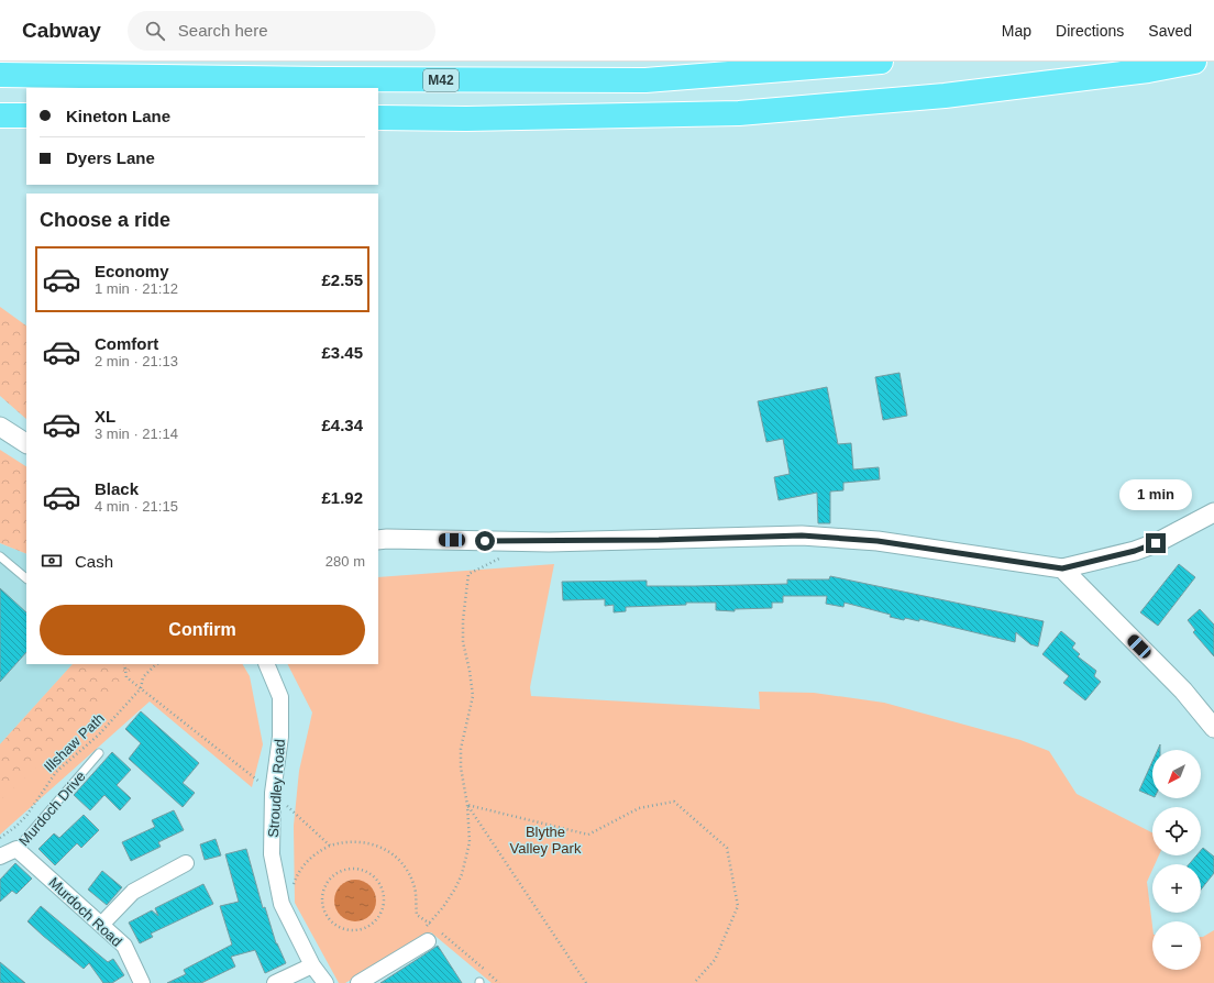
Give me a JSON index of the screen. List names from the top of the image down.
{
  "streets": {
    "highway": ["M42"],
    "street": ["Stroudley Road", "Murdoch Drive", "Murdoch Road"],
    "path": ["Illshaw Path"]
  },
  "crossings": [
    ["Murdoch Drive", "Murdoch Road"]
  ],
  "parks": ["Blythe Valley Park"],
  "north": "bottom left",
  "page": {
    "header": "Cabway",
    "search": "Search here",
    "nav": ["Map", "Directions", "Saved"],
    "banner": ["Kineton Lane", "Dyers Lane"],
    "heading": "Choose a ride",
    "list": [
      {
        "name": "Economy",
        "note": "1 min · 21:12",
        "value": "£2.55"
      },
      {
        "name": "Comfort",
        "note": "2 min · 21:13",
        "value": "£3.45"
      },
      {
        "name": "XL",
        "note": "3 min · 21:14",
        "value": "£4.34"
      },
      {
        "name": "Black",
        "note": "4 min · 21:15",
        "value": "£1.92"
      }
    ],
    "bubble": "1 min",
    "pay": ["Cash", "280 m"],
    "buttons": "Confirm",
    "map_buttons": ["+", "−"]
  }
}
